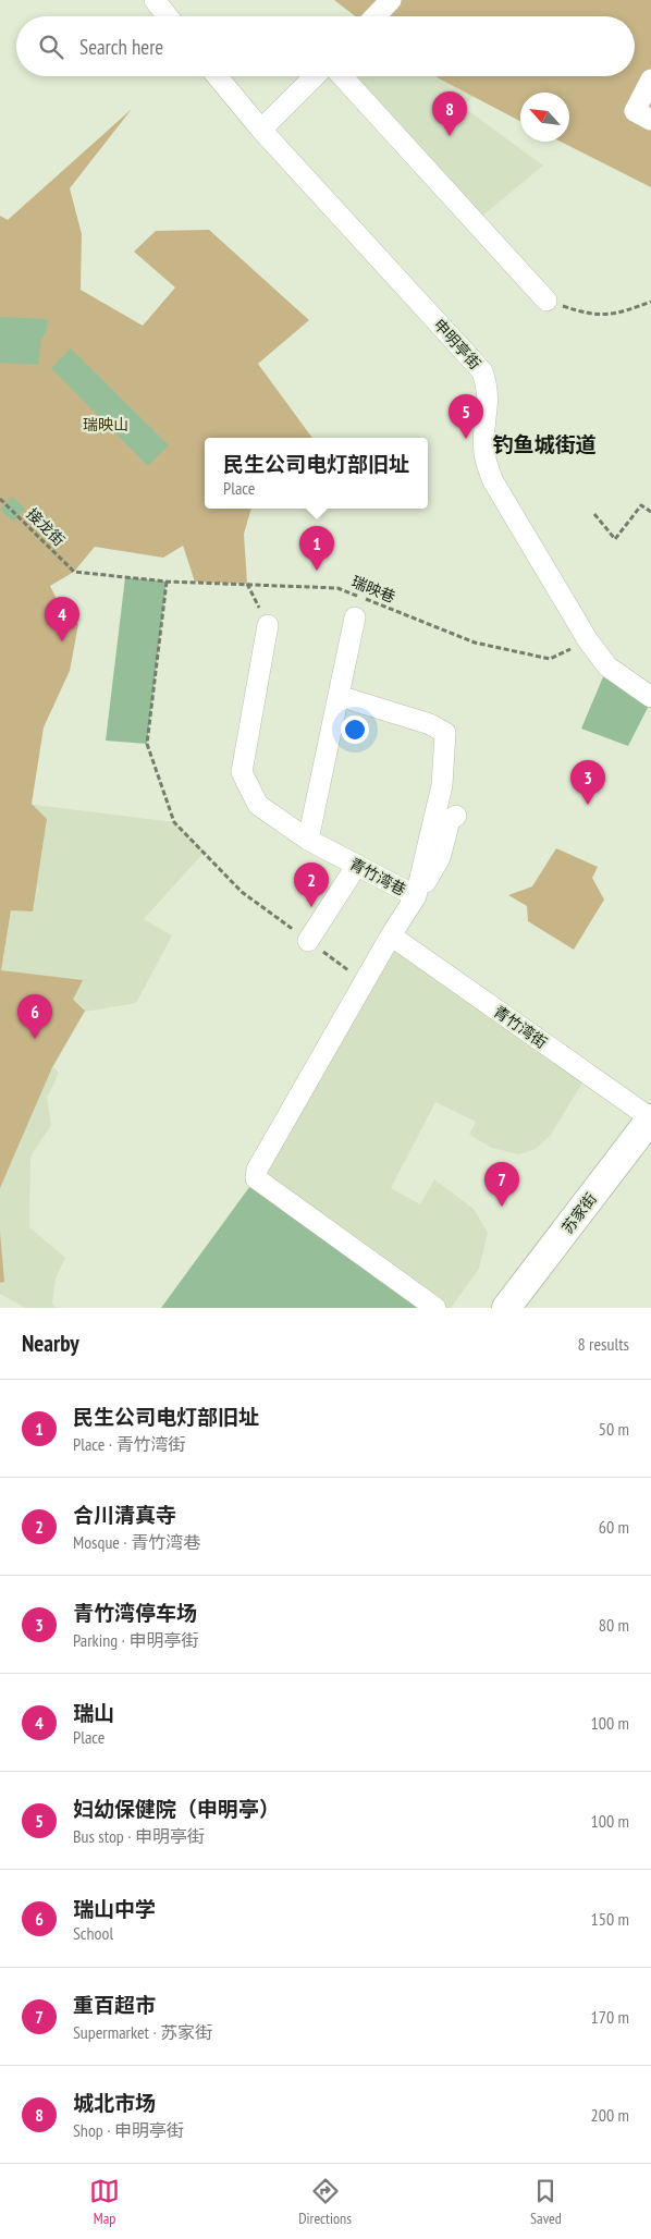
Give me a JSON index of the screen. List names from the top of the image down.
{
  "streets": {
    "main road": ["苏家街"],
    "street": ["申明亭街", "青竹湾巷", "青竹湾街"],
    "path": ["接龙街", "瑞映巷"]
  },
  "crossings": [
    ["申明亭街", "瑞映巷"],
    ["接龙街", "瑞映巷"],
    ["青竹湾巷", "青竹湾街"],
    ["青竹湾街", "苏家街"]
  ],
  "districts": ["钓鱼城街道"],
  "parks": ["瑞映山"],
  "north": "top left",
  "page": {
    "search": "Search here",
    "pins": [
      "8",
      "5",
      "1",
      "4",
      "3",
      "2",
      "6",
      "7"
    ],
    "popup": ["民生公司电灯部旧址", "Place"],
    "heading": ["Nearby", "8 results"],
    "list": [
      {
        "mark": "1",
        "name": "民生公司电灯部旧址",
        "note": "Place · 青竹湾街",
        "value": "50 m"
      },
      {
        "mark": "2",
        "name": "合川清真寺",
        "note": "Mosque · 青竹湾巷",
        "value": "60 m"
      },
      {
        "mark": "3",
        "name": "青竹湾停车场",
        "note": "Parking · 申明亭街",
        "value": "80 m"
      },
      {
        "mark": "4",
        "name": "瑞山",
        "note": "Place",
        "value": "100 m"
      },
      {
        "mark": "5",
        "name": "妇幼保健院（申明亭）",
        "note": "Bus stop · 申明亭街",
        "value": "100 m"
      },
      {
        "mark": "6",
        "name": "瑞山中学",
        "note": "School",
        "value": "150 m"
      },
      {
        "mark": "7",
        "name": "重百超市",
        "note": "Supermarket · 苏家街",
        "value": "170 m"
      },
      {
        "mark": "8",
        "name": "城北市场",
        "note": "Shop · 申明亭街",
        "value": "200 m"
      }
    ],
    "nav": ["Map", "Directions", "Saved"]
  }
}
